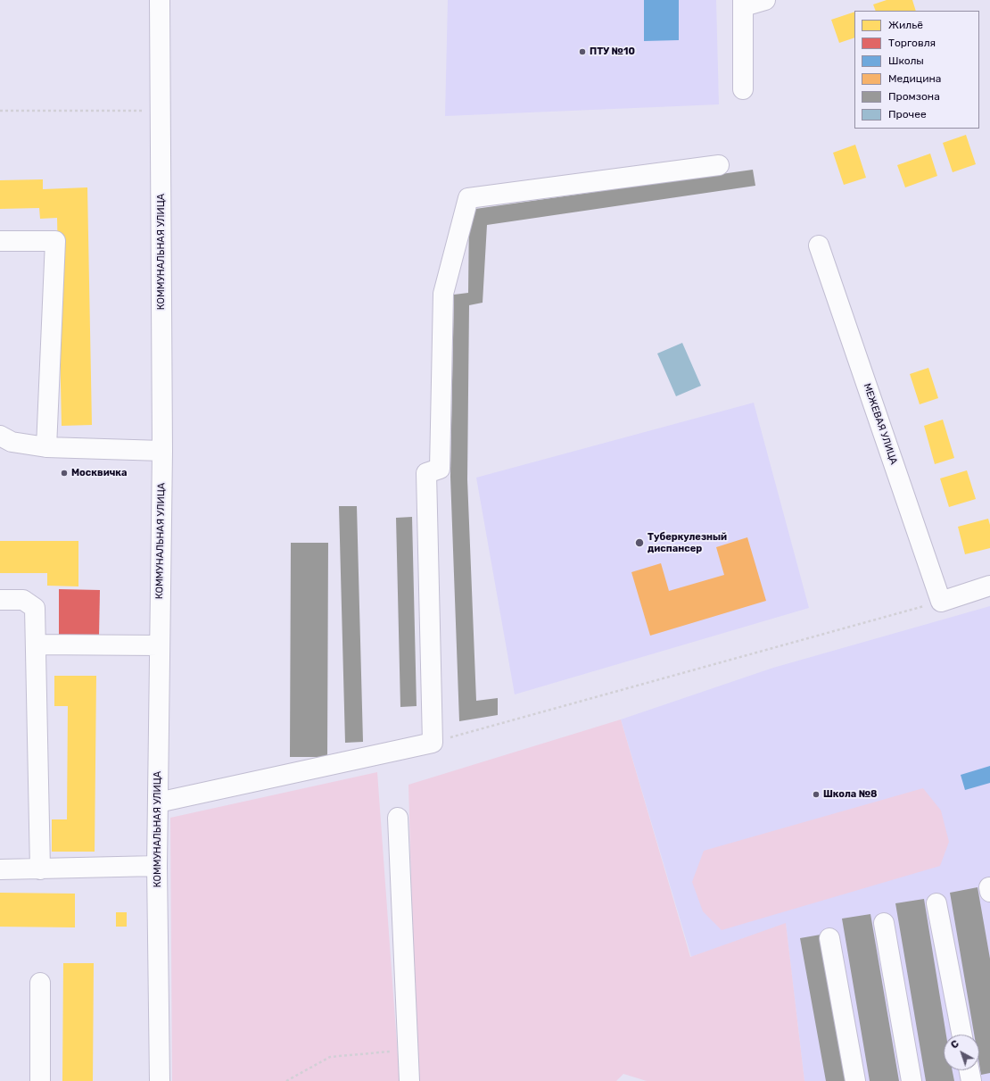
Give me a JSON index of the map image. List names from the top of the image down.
{
  "streets": {
    "street": ["КОММУНАЛЬНАЯ УЛИЦА", "МЕЖЕВАЯ УЛИЦА"]
  },
  "places": [
    "ПТУ №10",
    "Москвичка",
    "Туберкулезный диспансер",
    "Школа №8"
  ],
  "legend": [
    "Жильё",
    "Торговля",
    "Школы",
    "Медицина",
    "Промзона",
    "Прочее"
  ],
  "north": "top left"
}
